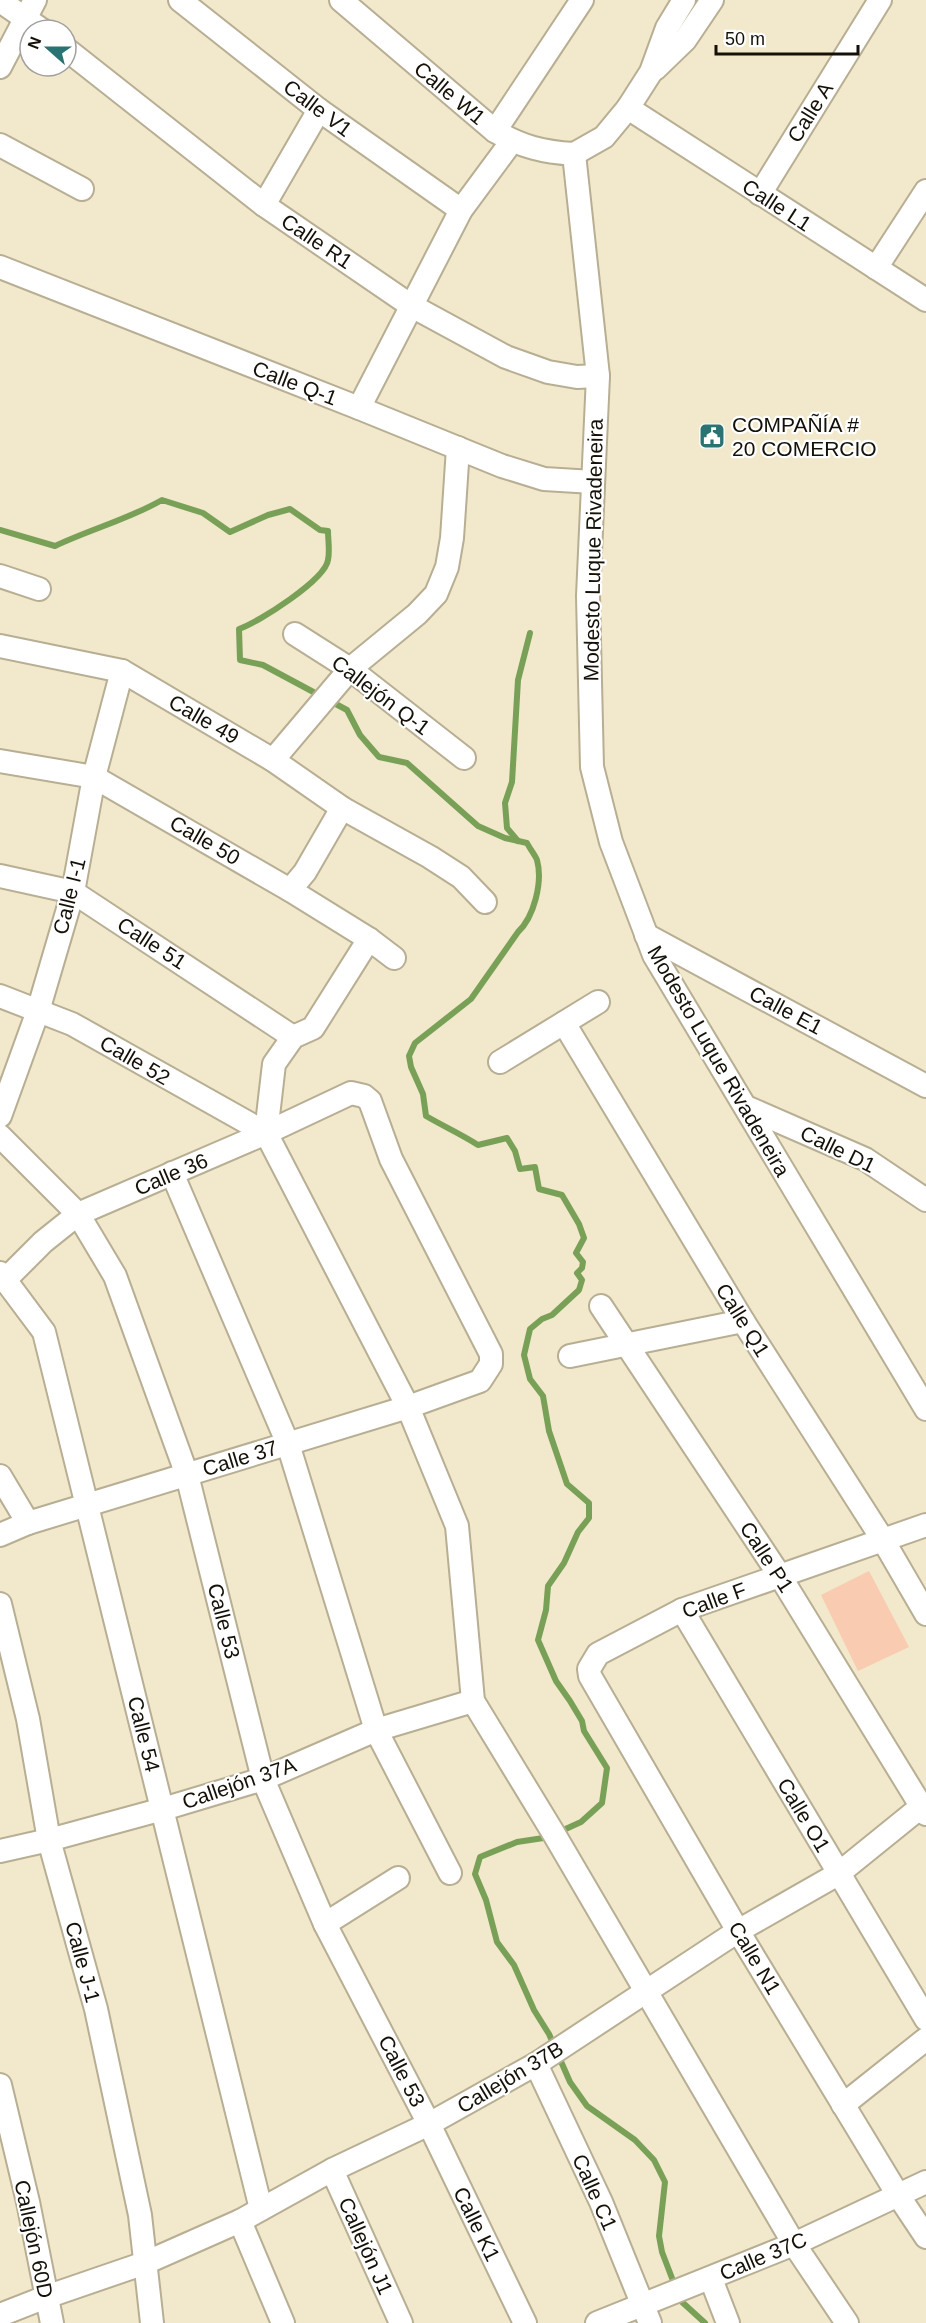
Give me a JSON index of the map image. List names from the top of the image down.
{
  "streets": {
    "street": [
      "Calle W1",
      "Calle V1",
      "Calle A",
      "Calle L1",
      "Calle R1",
      "Calle Q-1",
      "Modesto Luque Rivadeneira",
      "Callejón Q-1",
      "Calle 49",
      "Calle 50",
      "Calle I-1",
      "Calle 51",
      "Calle E1",
      "Calle 52",
      "Calle D1",
      "Calle 36",
      "Calle Q1",
      "Calle 37",
      "Calle P1",
      "Calle F",
      "Calle 53",
      "Calle 54",
      "Callejón 37A",
      "Calle O1",
      "Calle N1",
      "Calle J-1",
      "Callejón 37B",
      "Calle C1",
      "Calle K1",
      "Callejón 60D",
      "Callejón J1",
      "Calle 37C"
    ]
  },
  "crossings": [
    ["Calle W1", "Modesto Luque Rivadeneira"],
    ["Calle A", "Calle L1"],
    ["Calle R1", "Modesto Luque Rivadeneira"],
    ["Calle Q-1", "Modesto Luque Rivadeneira"],
    ["Modesto Luque Rivadeneira", "Calle E1"],
    ["Modesto Luque Rivadeneira", "Calle D1"],
    ["Calle 49", "Calle I-1"],
    ["Calle 50", "Calle I-1"],
    ["Calle I-1", "Calle 51"],
    ["Calle I-1", "Calle 52"],
    ["Calle 52", "Calle 36"],
    ["Calle 36", "Calle 37"],
    ["Calle 36", "Calle 53"],
    ["Calle 36", "Calle 54"],
    ["Calle Q1", "Calle F"],
    ["Calle 37", "Calle 53"],
    ["Calle 37", "Calle 54"],
    ["Calle P1", "Calle F"],
    ["Calle P1", "Callejón 37B"],
    ["Calle F", "Calle O1"],
    ["Calle F", "Calle N1"],
    ["Calle 53", "Callejón 37A"],
    ["Calle 53", "Callejón 37B"],
    ["Calle 53", "Calle K1"],
    ["Calle 54", "Callejón 37A"],
    ["Calle 54", "Callejón 37B"],
    ["Callejón 37A", "Calle J-1"],
    ["Calle O1", "Callejón 37B"],
    ["Calle N1", "Callejón 37B"],
    ["Calle N1", "Calle 37C"],
    ["Calle J-1", "Callejón 37B"],
    ["Callejón 37B", "Calle C1"],
    ["Callejón 37B", "Calle K1"],
    ["Callejón 37B", "Callejón 60D"],
    ["Callejón 37B", "Callejón J1"],
    ["Calle C1", "Calle 37C"]
  ],
  "places": {
    "public building": ["COMPAÑÍA # 20 COMERCIO"]
  },
  "scale_bar": "50 m",
  "north": "left"
}
